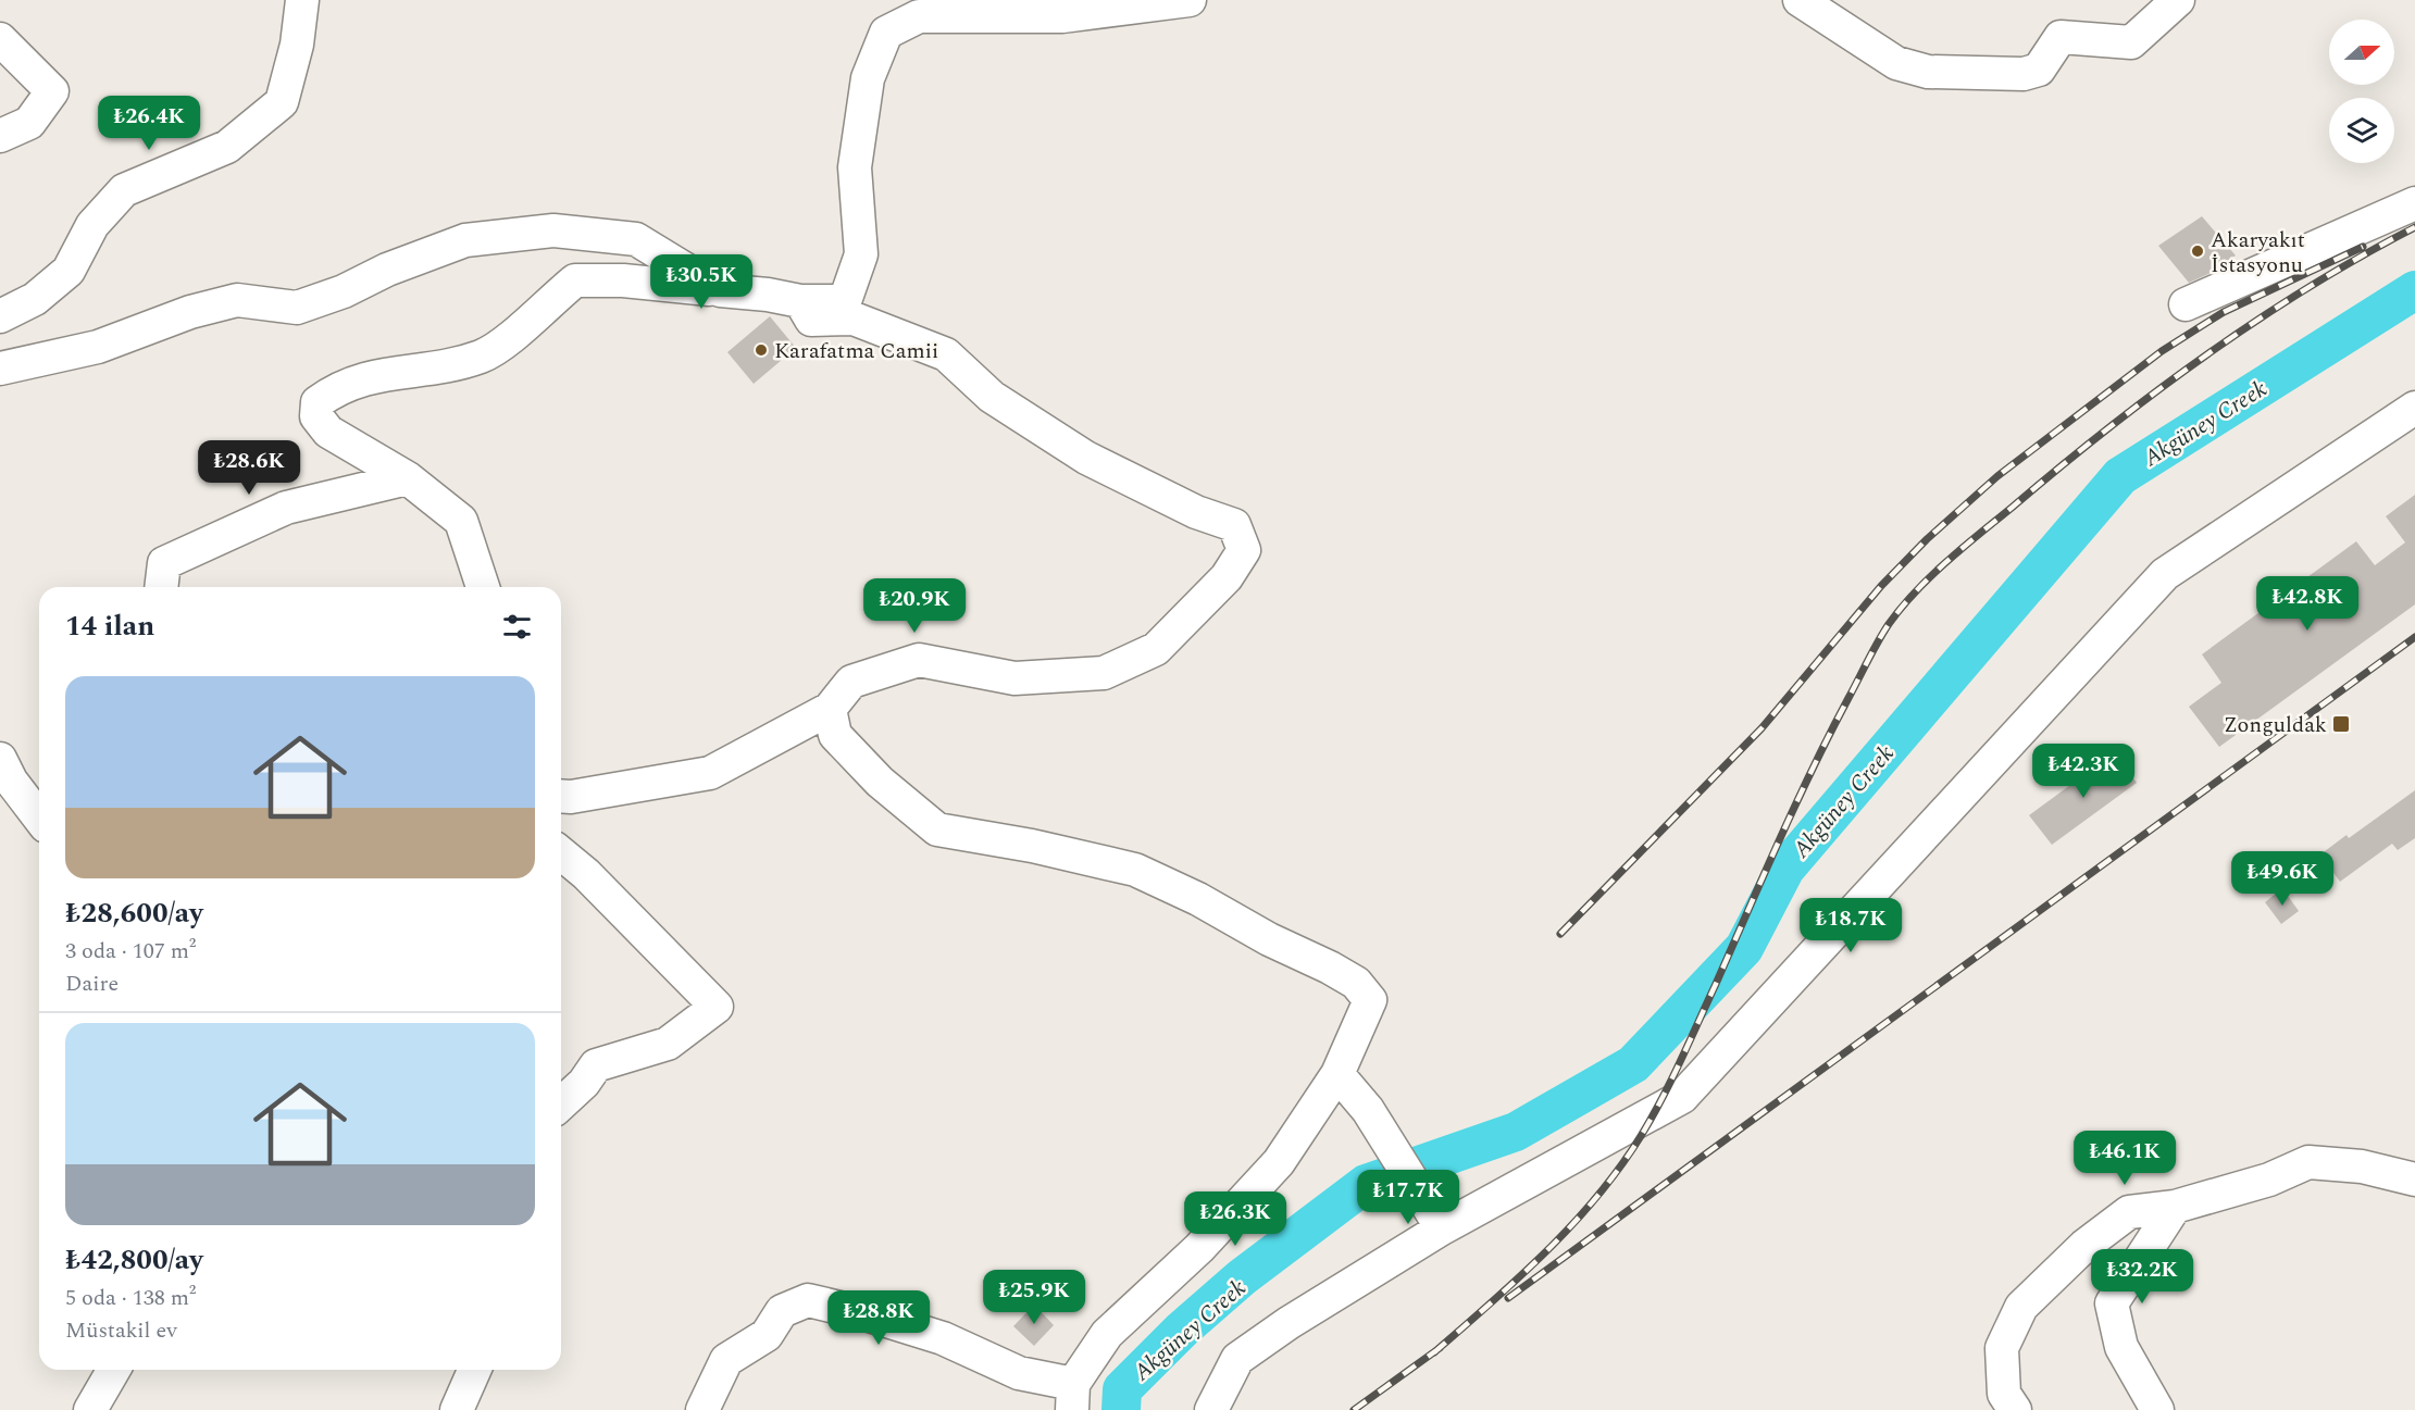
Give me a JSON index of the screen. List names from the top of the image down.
{
  "water": ["Akgüney Creek"],
  "places": {
    "other": ["Akaryakıt İstasyonu", "Karafatma Camii"],
    "transit": ["Zonguldak"]
  },
  "north": "right",
  "page": {
    "price": [
      "₺26.4K",
      "₺30.5K",
      "₺28.6K",
      "₺42.8K",
      "₺20.9K",
      "₺42.3K",
      "₺49.6K",
      "₺18.7K",
      "₺46.1K",
      "₺17.7K",
      "₺26.3K",
      "₺32.2K",
      "₺25.9K",
      "₺28.8K"
    ],
    "heading": "14 ilan",
    "list": [
      {
        "name": "₺28,600/ay",
        "note": "3 oda · 107 m² · Daire"
      },
      {
        "name": "₺42,800/ay",
        "note": "5 oda · 138 m² · Müstakil ev"
      }
    ]
  }
}
